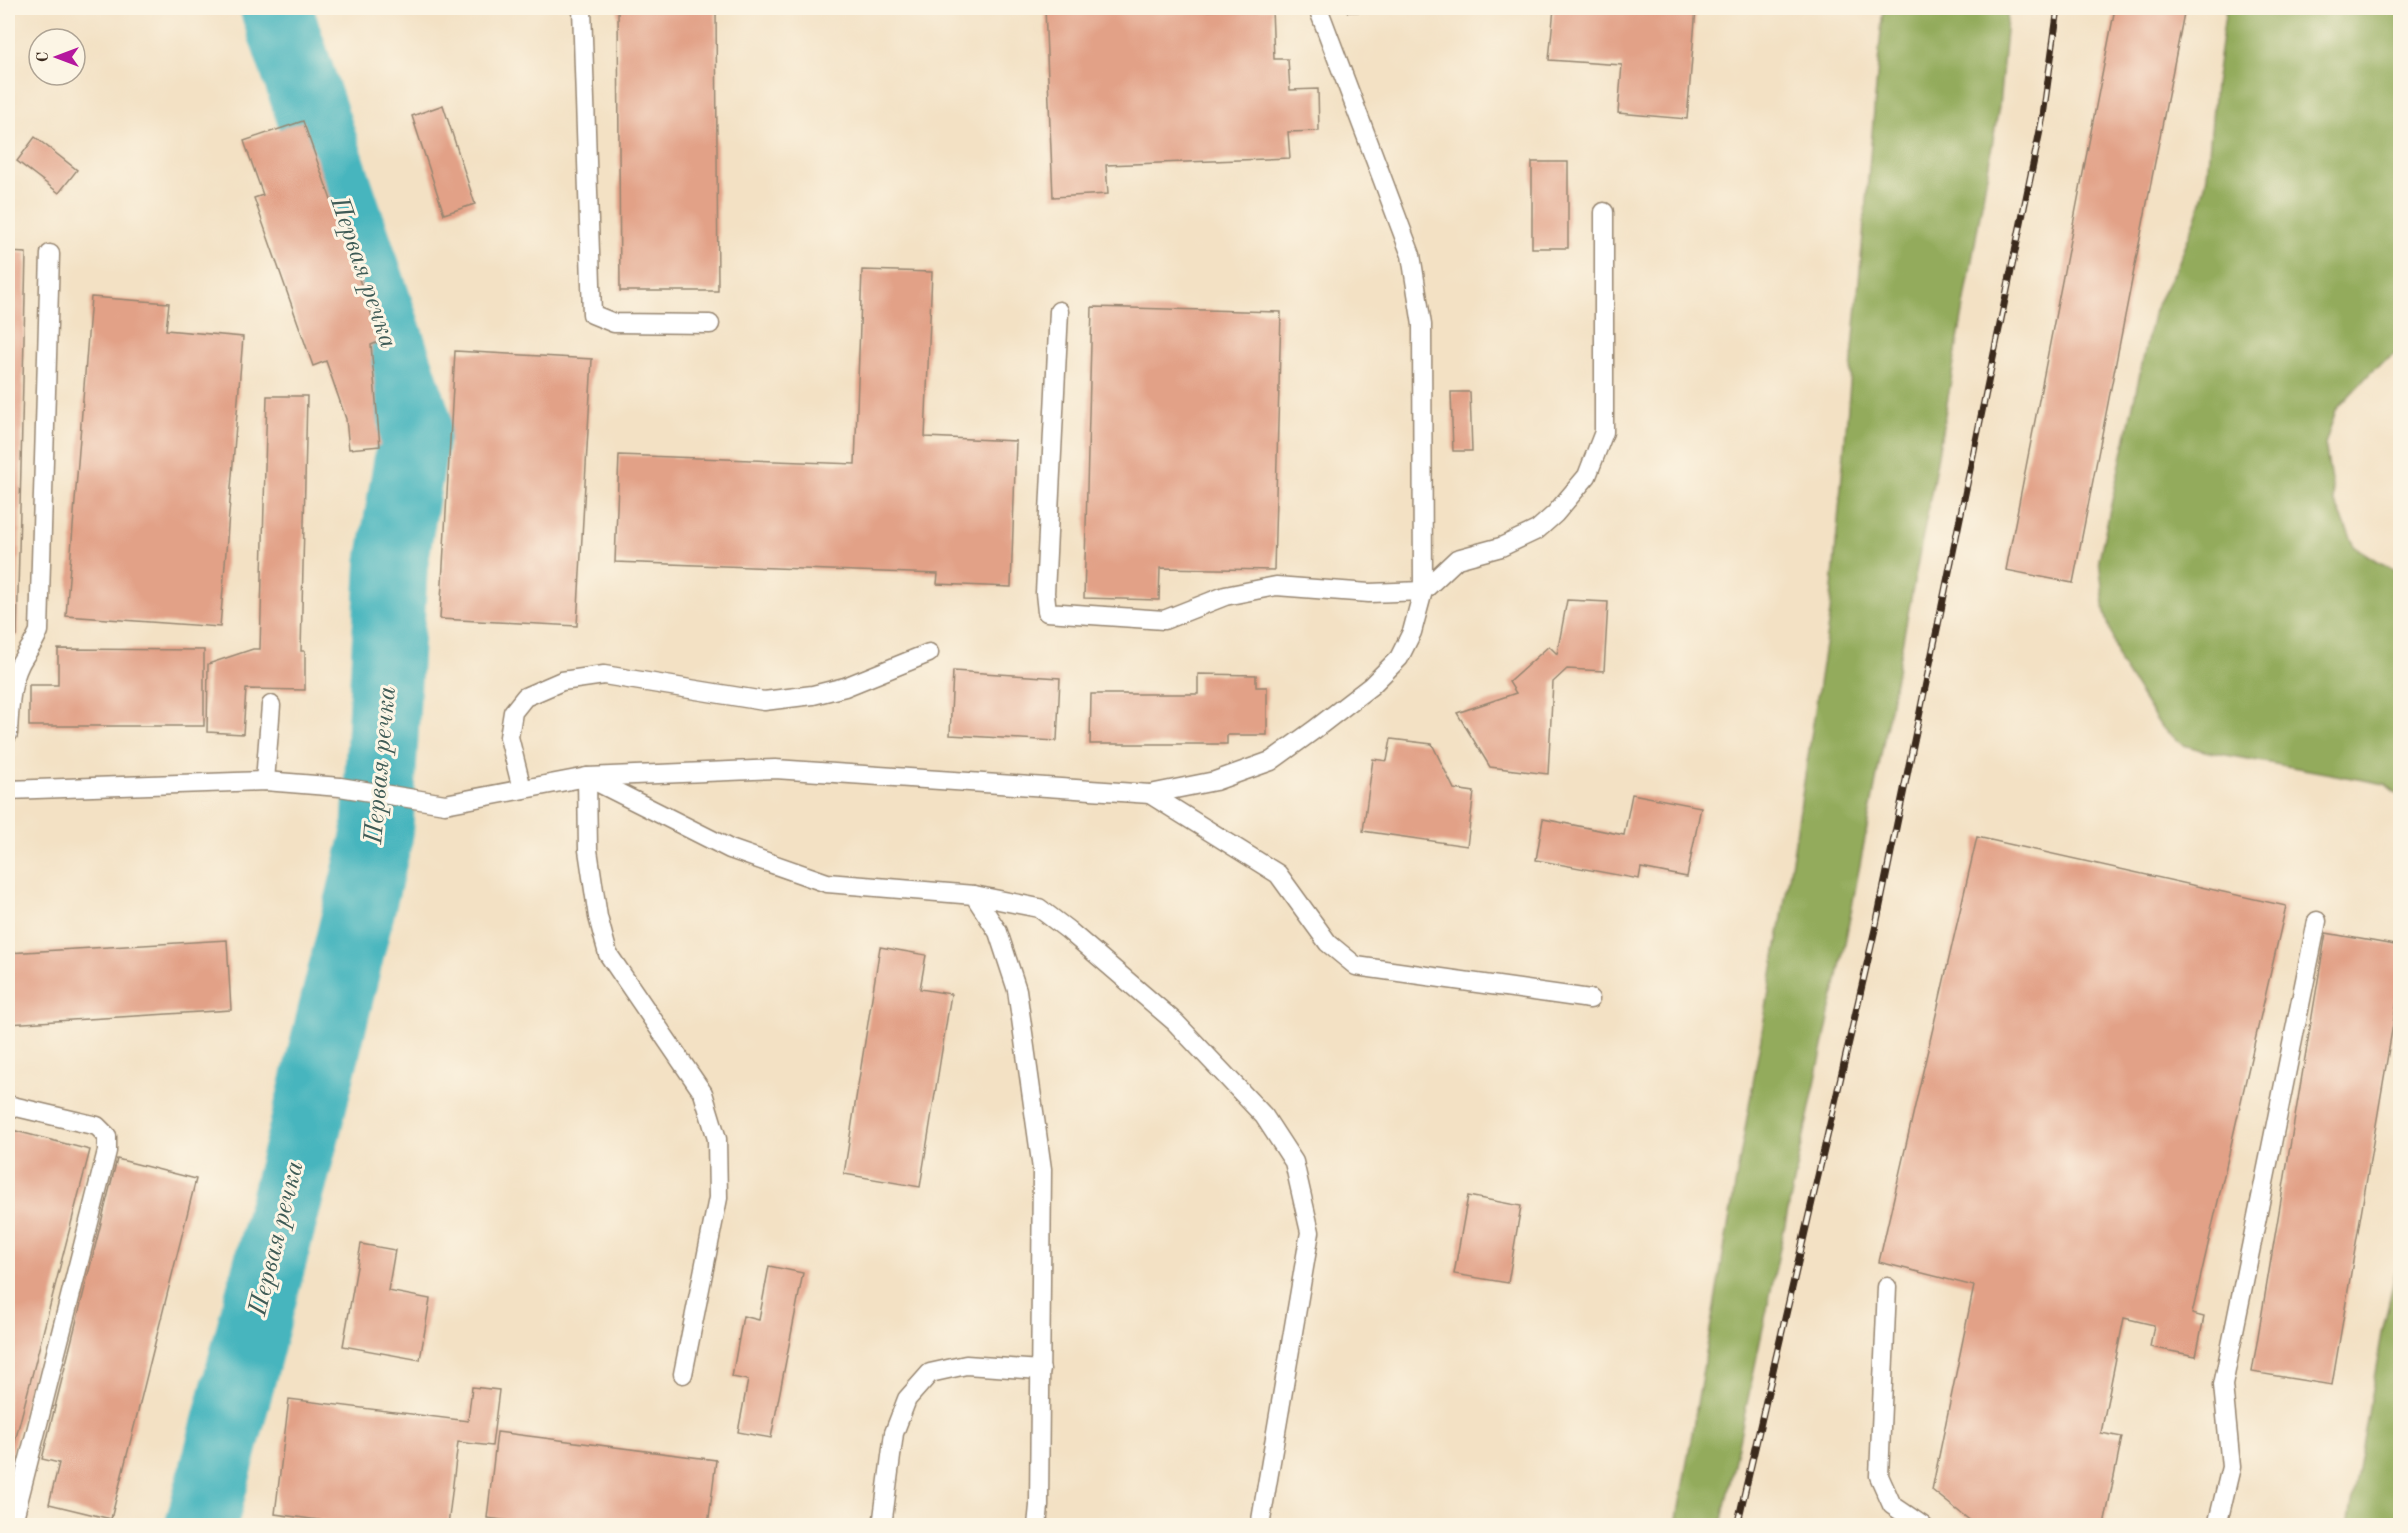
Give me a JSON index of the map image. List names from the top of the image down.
{
  "water": ["Первая речка"],
  "north": "left"
}
